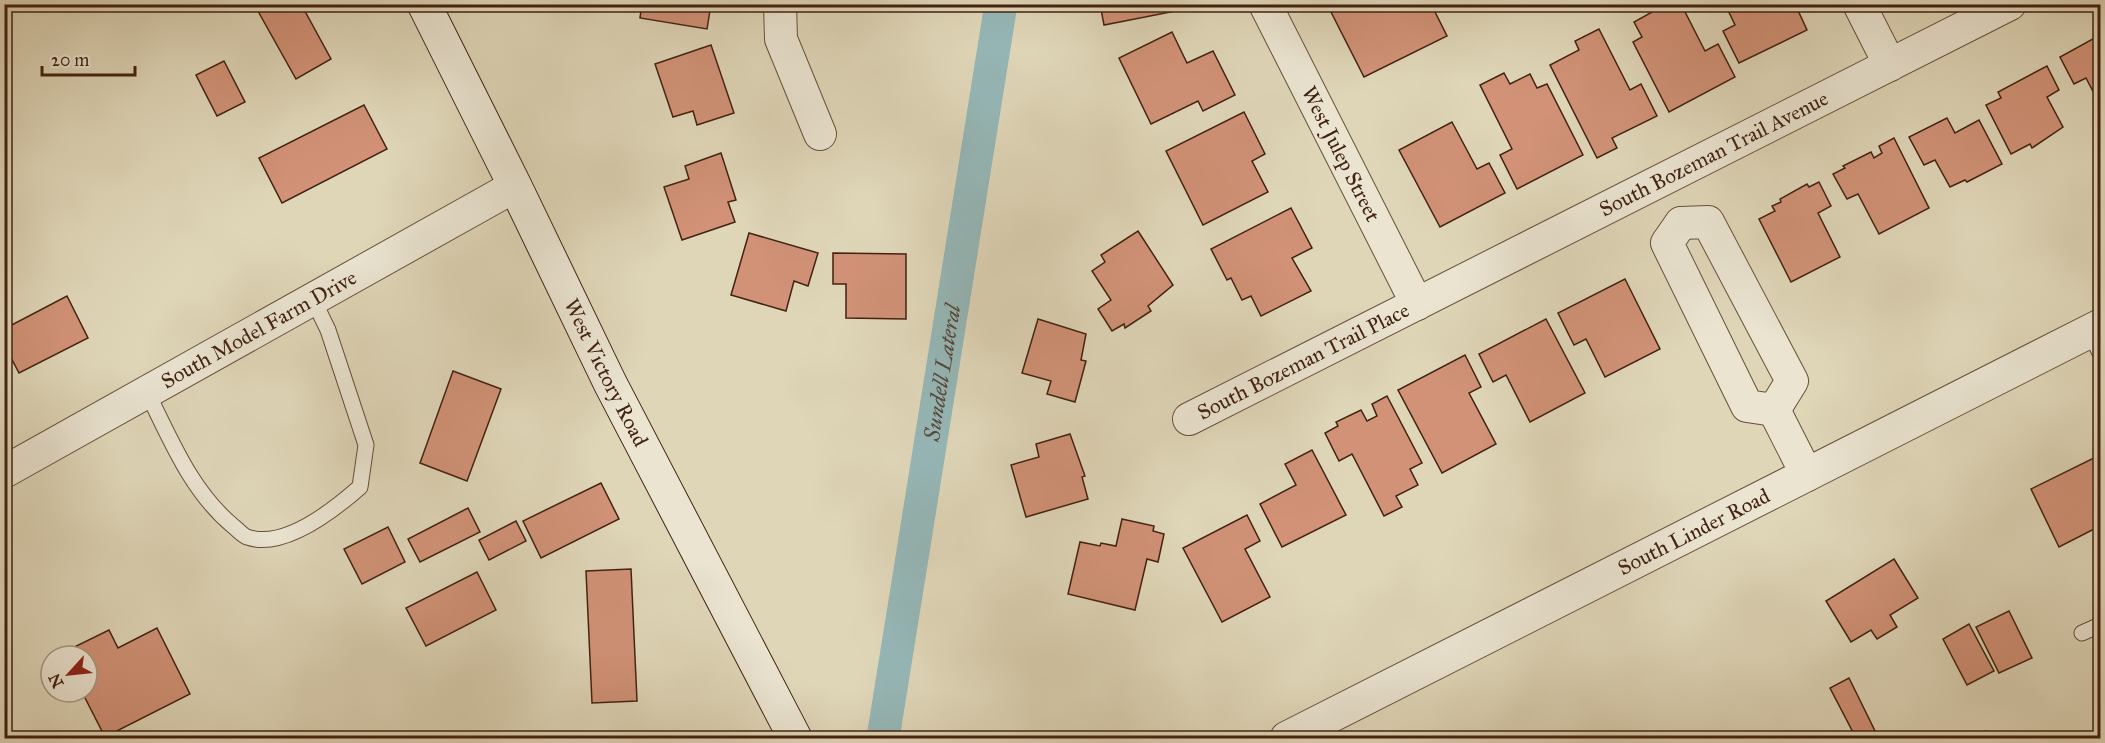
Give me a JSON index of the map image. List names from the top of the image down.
{
  "streets": {
    "street": [
      "West Julep Street",
      "South Bozeman Trail Avenue",
      "South Model Farm Drive",
      "South Bozeman Trail Place",
      "West Victory Road",
      "South Linder Road"
    ]
  },
  "crossings": [
    ["West Julep Street", "South Bozeman Trail Avenue"],
    ["West Julep Street", "South Bozeman Trail Place"],
    ["South Bozeman Trail Avenue", "South Bozeman Trail Place"],
    ["South Model Farm Drive", "West Victory Road"]
  ],
  "water": ["Sundell Lateral"],
  "scale_bar": "20 m",
  "north": "bottom left"
}
